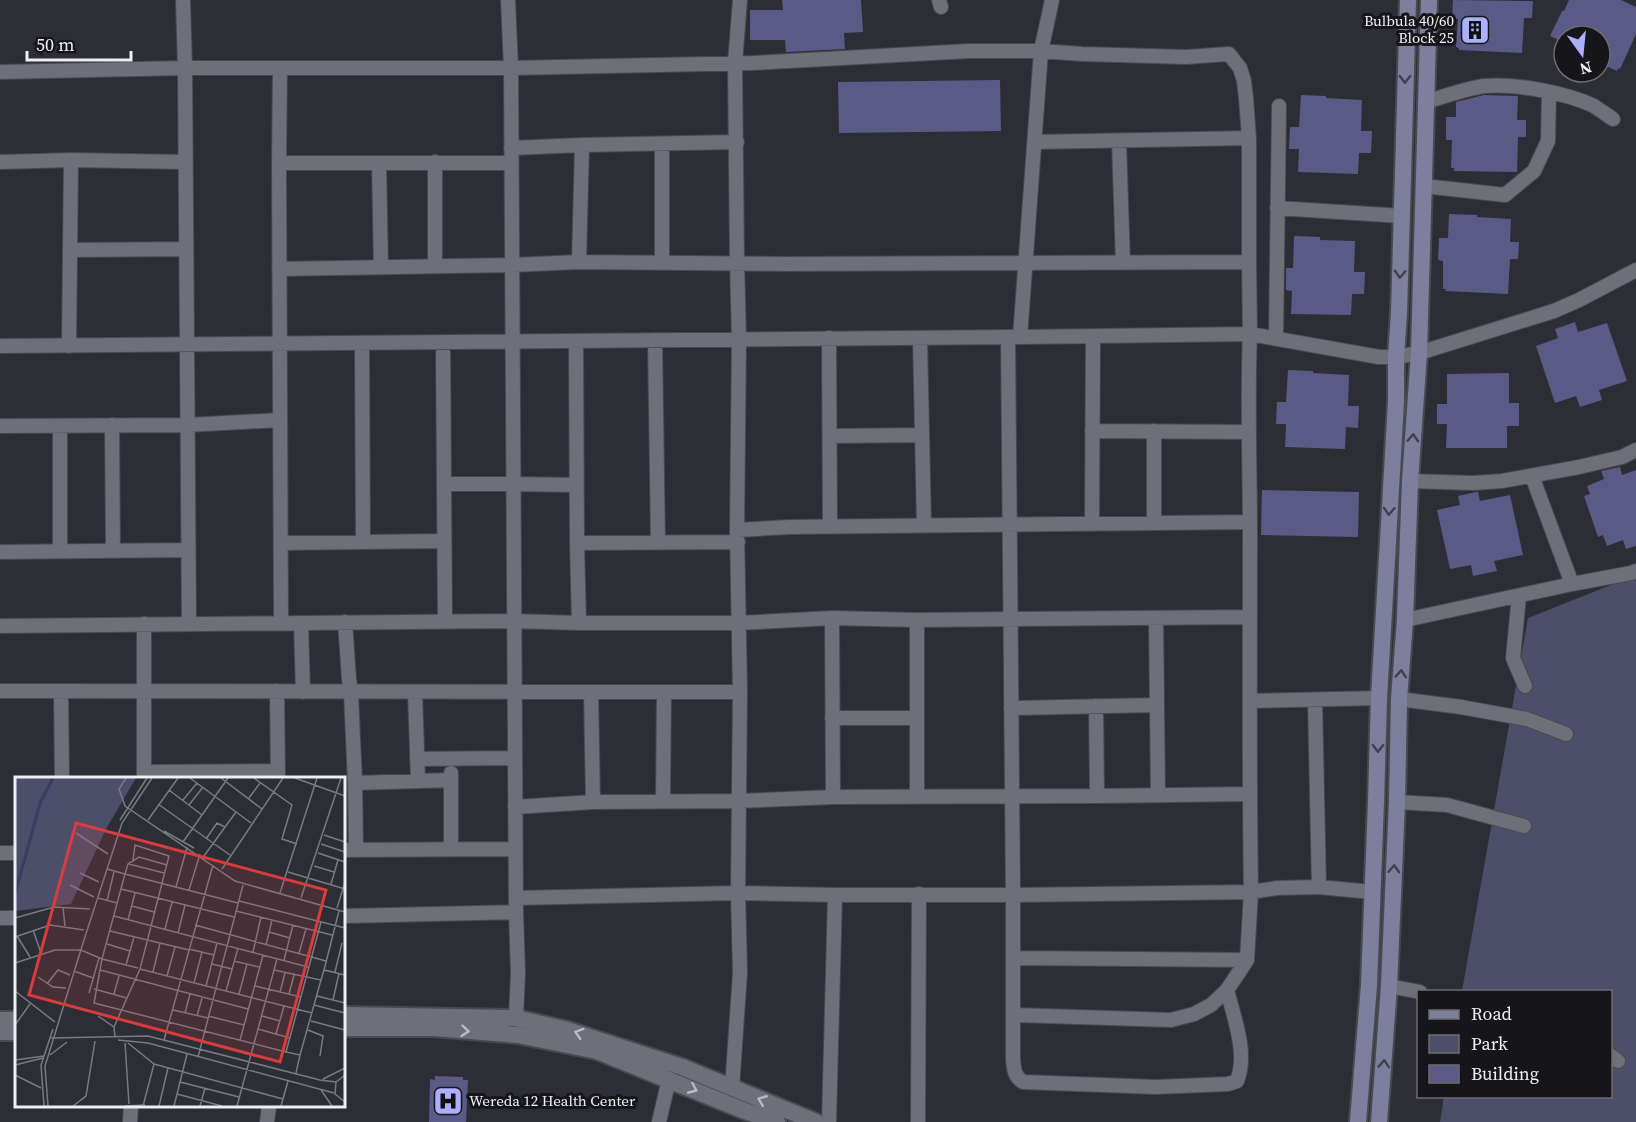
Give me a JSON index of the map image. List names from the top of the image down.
{
  "places": {
    "building": ["Bulbula 40/60 Block 25"],
    "hospital": ["Wereda 12 Health Center"]
  },
  "legend": ["Road", "Park", "Building"],
  "scale_bar": "50 m",
  "north": "bottom"
}
